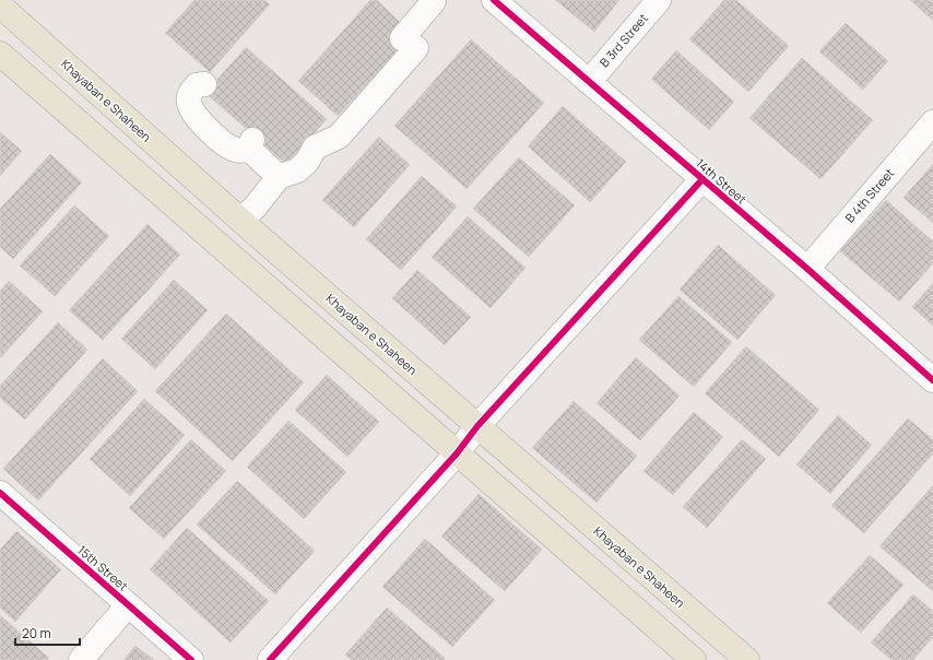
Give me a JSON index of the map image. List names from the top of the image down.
{
  "streets": {
    "main road": ["Khayaban e Shaheen"],
    "street": [
      "B 3rd Street",
      "14th Street",
      "B 4th Street",
      "15th Street"
    ]
  },
  "crossings": [
    ["B 3rd Street", "14th Street"],
    ["14th Street", "B 4th Street"]
  ],
  "scale_bar": "20 m"
}
